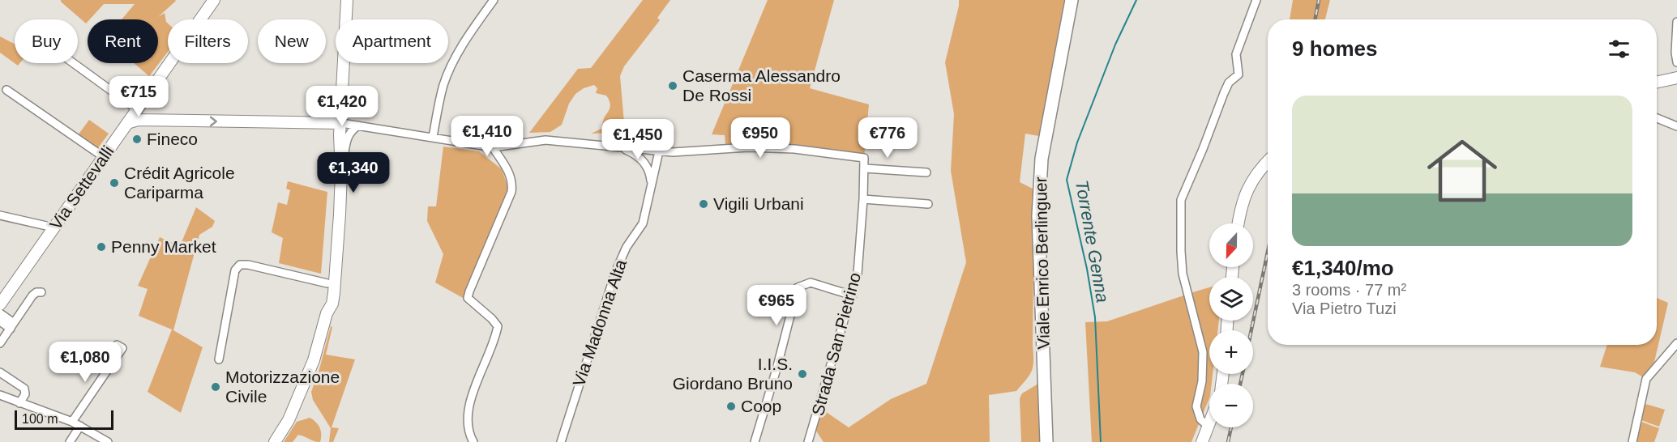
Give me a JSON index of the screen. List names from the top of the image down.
{
  "streets": {
    "main road": ["Via Settevalli", "Viale Enrico Berlinguer"],
    "street": ["Via Madonna Alta", "Strada San Pietrino"]
  },
  "crossings": [
    ["Via Madonna Alta", "Strada San Pietrino"]
  ],
  "water": ["Torrente Genna"],
  "places": [
    "Caserma Alessandro De Rossi",
    "Fineco",
    "Crédit Agricole Cariparma",
    "Vigili Urbani",
    "Penny Market",
    "I.I.S. Giordano Bruno",
    "Motorizzazione Civile",
    "Coop"
  ],
  "scale_bar": "100 m",
  "north": "bottom",
  "page": {
    "chip": [
      "Buy",
      "Rent",
      "Filters",
      "New",
      "Apartment"
    ],
    "heading": "9 homes",
    "price": [
      "€715",
      "€1,420",
      "€1,410",
      "€950",
      "€776",
      "€1,450",
      "€1,340",
      "€965",
      "€1,080"
    ],
    "list": [
      {
        "name": "€1,340/mo",
        "note": "3 rooms · 77 m² · Via Pietro Tuzi"
      }
    ],
    "map_buttons": ["+", "−"],
    "scale": "100 m"
  }
}
